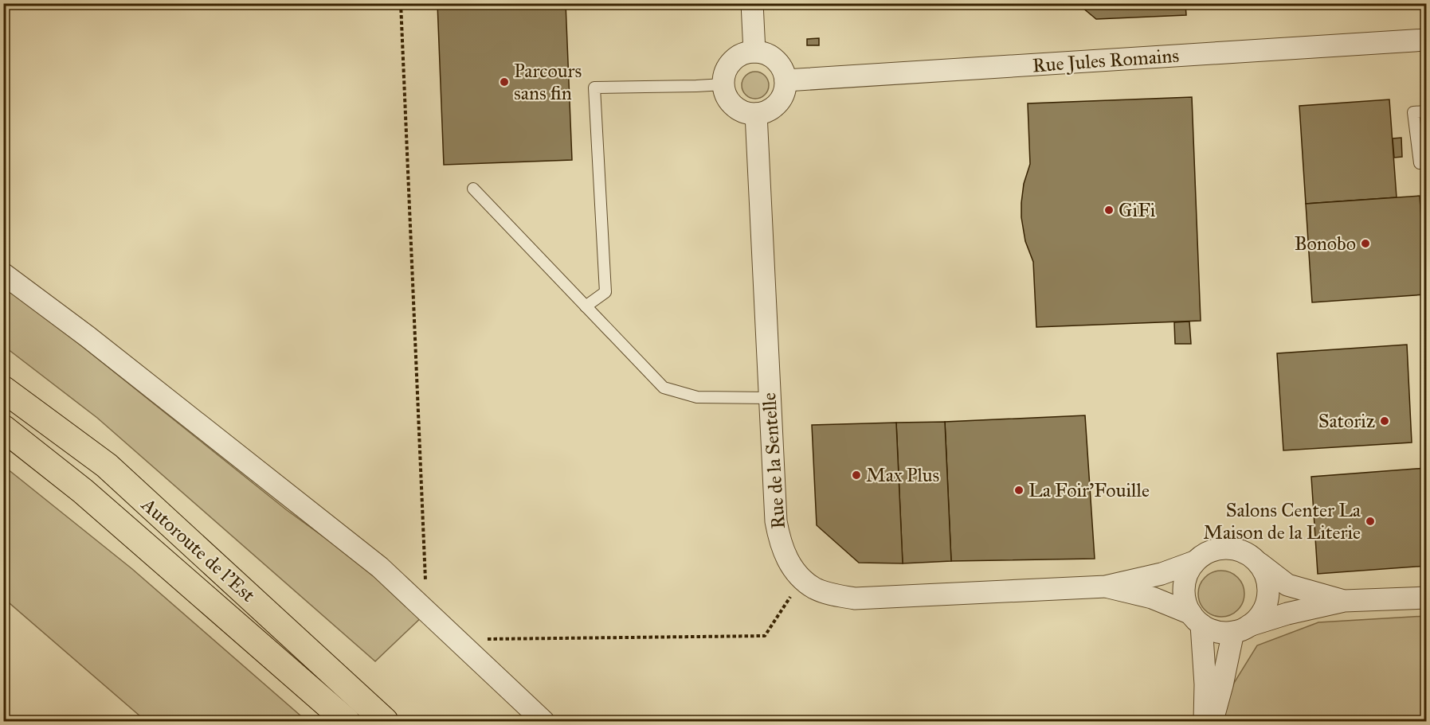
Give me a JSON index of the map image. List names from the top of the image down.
{
  "streets": {
    "highway": ["Autoroute de l’Est"],
    "street": ["Rue Jules Romains", "Rue de la Sentelle"]
  },
  "crossings": [
    ["Rue Jules Romains", "Rue de la Sentelle"]
  ],
  "places": [
    "Parcours sans fin",
    "GiFi",
    "Bonobo",
    "Satoriz",
    "Max Plus",
    "La Foir'Fouille",
    "Salons Center La Maison de la Literie"
  ]
}
